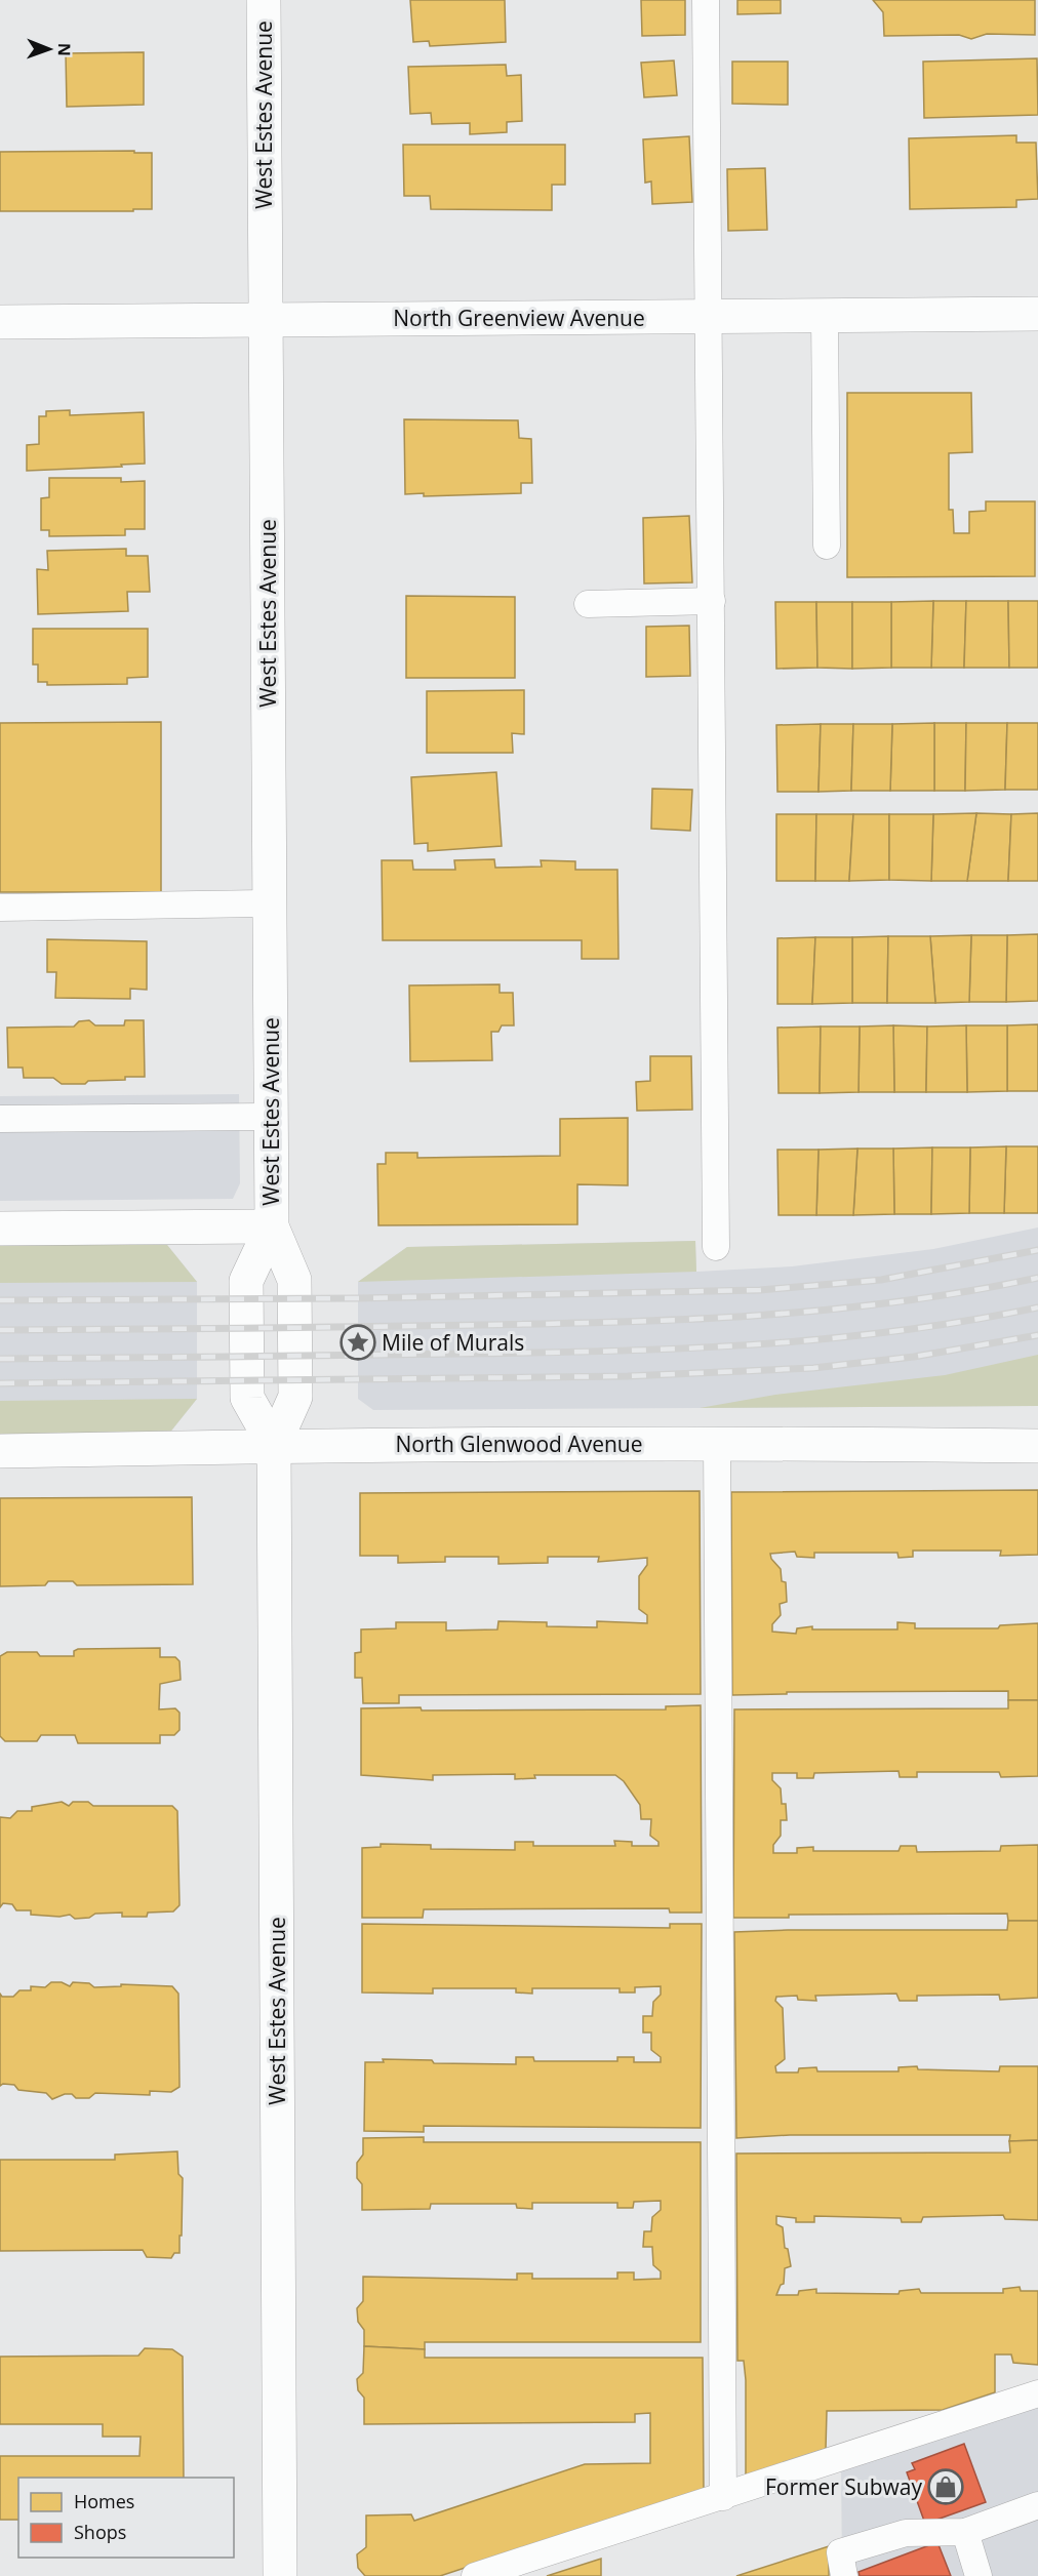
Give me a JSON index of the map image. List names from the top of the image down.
{
  "streets": {
    "street": ["West Estes Avenue", "North Greenview Avenue", "North Glenwood Avenue"]
  },
  "crossings": [
    ["West Estes Avenue", "North Greenview Avenue"],
    ["West Estes Avenue", "North Glenwood Avenue"]
  ],
  "places": {
    "place": ["Mile of Murals"],
    "shop": ["Former Subway"]
  },
  "legend": ["Homes", "Shops"],
  "north": "right"
}
